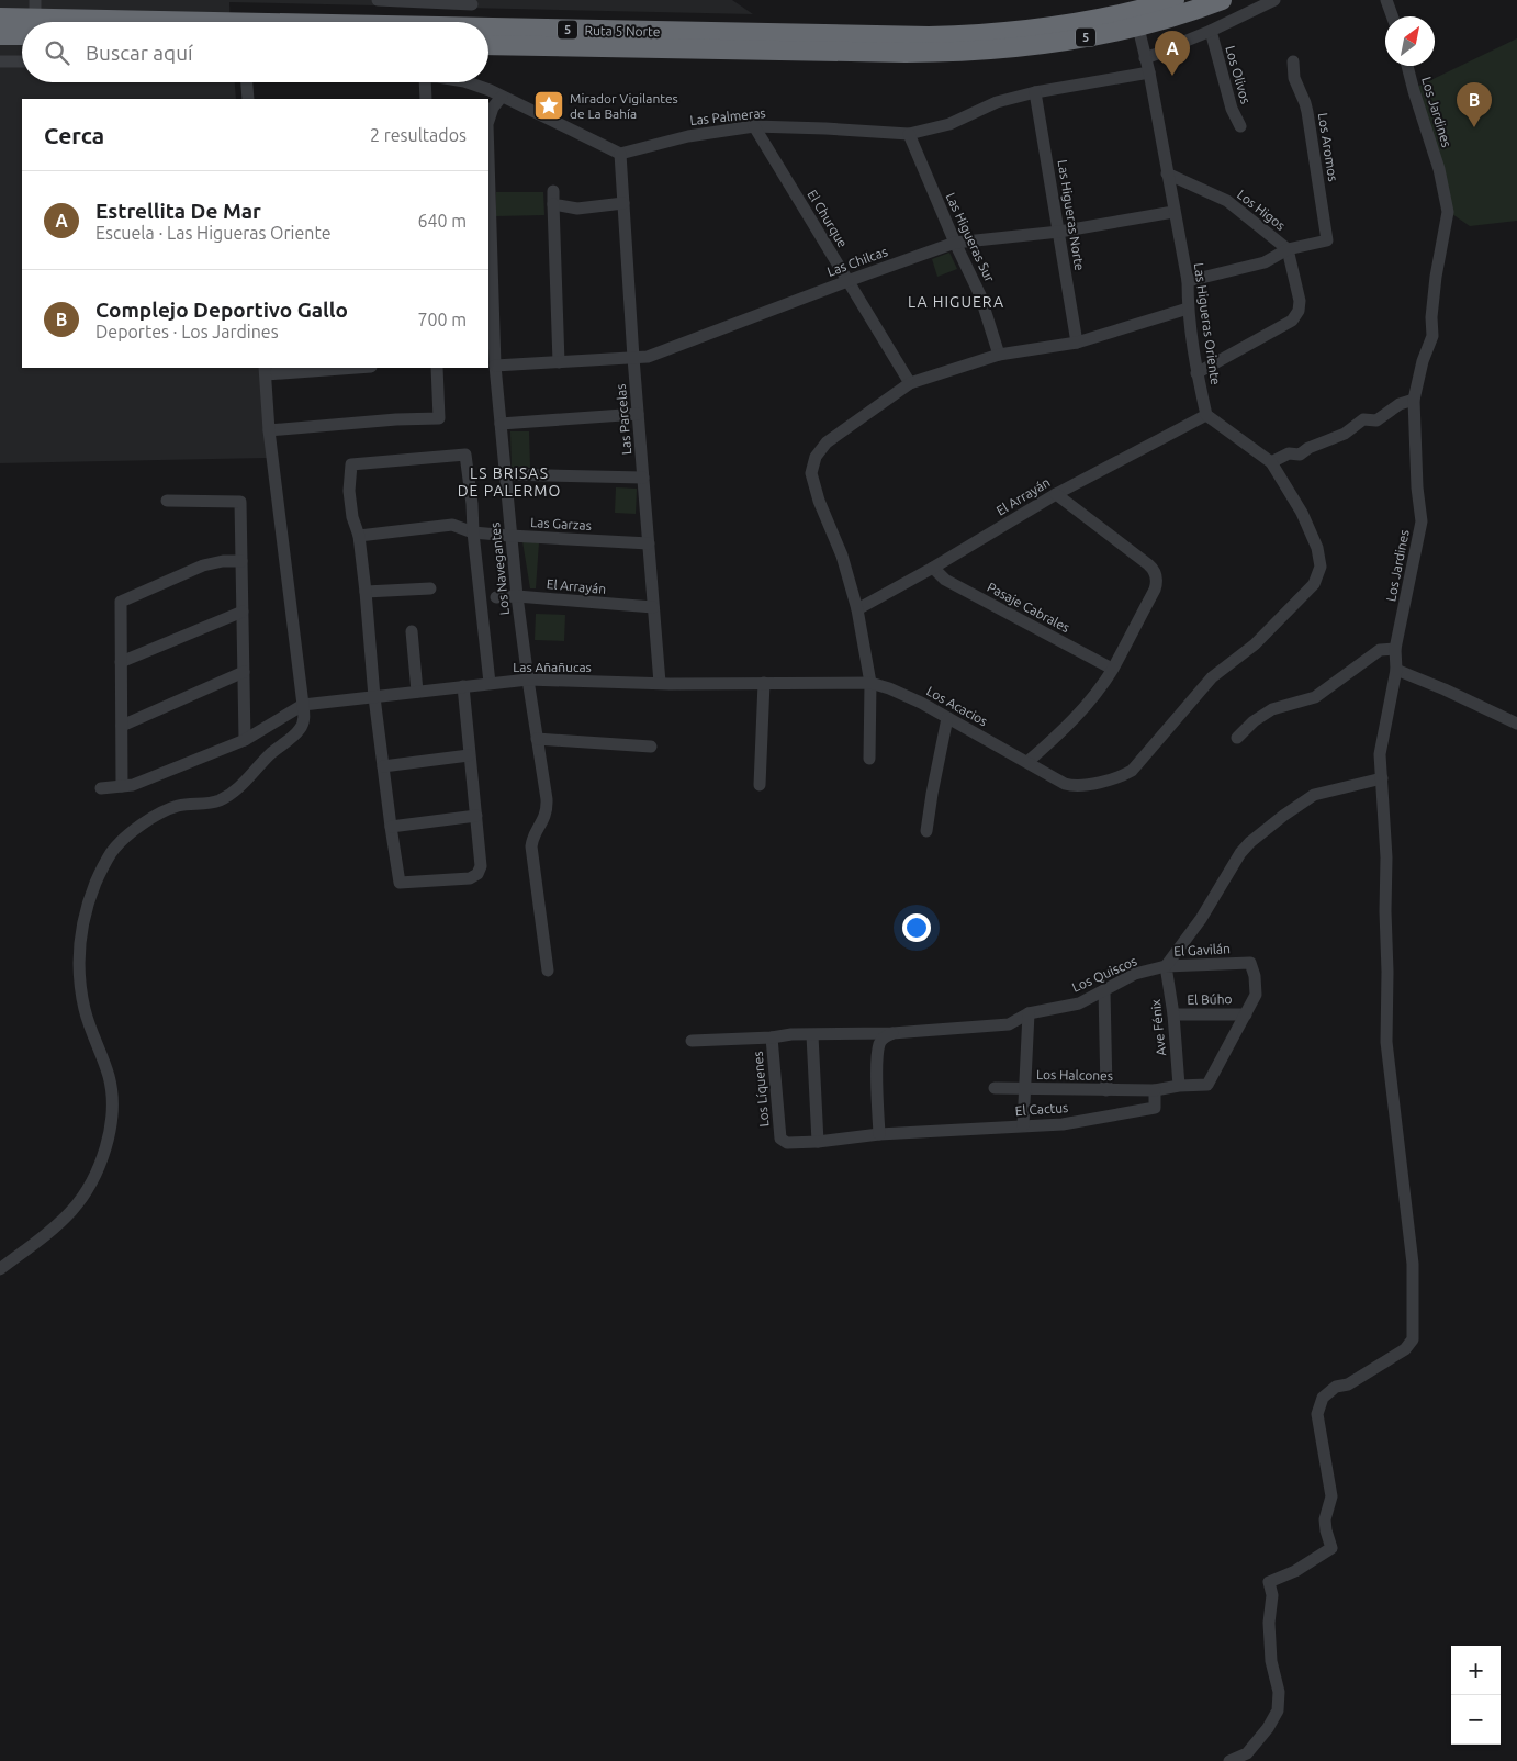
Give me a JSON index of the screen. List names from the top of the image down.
{
  "streets": {
    "highway": ["5", "Ruta 5 Norte"],
    "street": [
      "Los Olivos",
      "Los Jardines",
      "Las Palmeras",
      "Los Aromos",
      "Los Higos",
      "Las Higueras Norte",
      "El Churque",
      "Las Higueras Sur",
      "Las Chilcas",
      "Las Higueras Oriente",
      "Las Parcelas",
      "El Arrayán",
      "Las Garzas",
      "Los Navegantes",
      "Pasaje Cabrales",
      "Las Añañucas",
      "Los Acacios",
      "El Gavilán",
      "Los Quiscos",
      "El Búho",
      "Ave Fénix",
      "Los Halcones",
      "Los Líquenes",
      "El Cactus"
    ]
  },
  "crossings": [
    ["Ruta 5 Norte", "Las Higueras Oriente"],
    ["Las Palmeras", "Las Higueras Norte"],
    ["Las Palmeras", "El Churque"],
    ["Las Palmeras", "Las Higueras Sur"],
    ["Las Palmeras", "Las Higueras Oriente"],
    ["Las Palmeras", "Las Parcelas"],
    ["Los Aromos", "Los Higos"],
    ["Los Higos", "Las Higueras Oriente"],
    ["Las Higueras Norte", "Las Chilcas"],
    ["El Churque", "Las Chilcas"],
    ["Las Higueras Sur", "Las Chilcas"],
    ["Las Chilcas", "Las Higueras Oriente"],
    ["Las Chilcas", "Las Parcelas"],
    ["Las Chilcas", "Los Navegantes"],
    ["Las Higueras Oriente", "El Arrayán"],
    ["Las Parcelas", "El Arrayán"],
    ["Las Parcelas", "Las Garzas"],
    ["Las Parcelas", "Las Añañucas"],
    ["El Arrayán", "Los Navegantes"],
    ["El Arrayán", "Pasaje Cabrales"],
    ["Las Garzas", "Los Navegantes"],
    ["Los Navegantes", "Las Añañucas"],
    ["Las Añañucas", "Los Acacios"],
    ["El Gavilán", "Los Quiscos"],
    ["El Gavilán", "El Búho"],
    ["El Gavilán", "Ave Fénix"],
    ["Los Quiscos", "Ave Fénix"],
    ["Los Quiscos", "Los Líquenes"],
    ["El Búho", "Ave Fénix"],
    ["Los Halcones", "El Cactus"],
    ["Los Líquenes", "El Cactus"]
  ],
  "districts": ["LA HIGUERA", "LS BRISAS DE PALERMO"],
  "places": {
    "place": ["Mirador Vigilantes de La Bahía"]
  },
  "north": "top right",
  "page": {
    "search": "Buscar aquí",
    "pins": ["A", "B"],
    "heading": ["Cerca", "2 resultados"],
    "list": [
      {
        "mark": "A",
        "name": "Estrellita De Mar",
        "note": "Escuela · Las Higueras Oriente",
        "value": "640 m"
      },
      {
        "mark": "B",
        "name": "Complejo Deportivo Gallo",
        "note": "Deportes · Los Jardines",
        "value": "700 m"
      }
    ],
    "map_buttons": ["+", "−"]
  }
}
